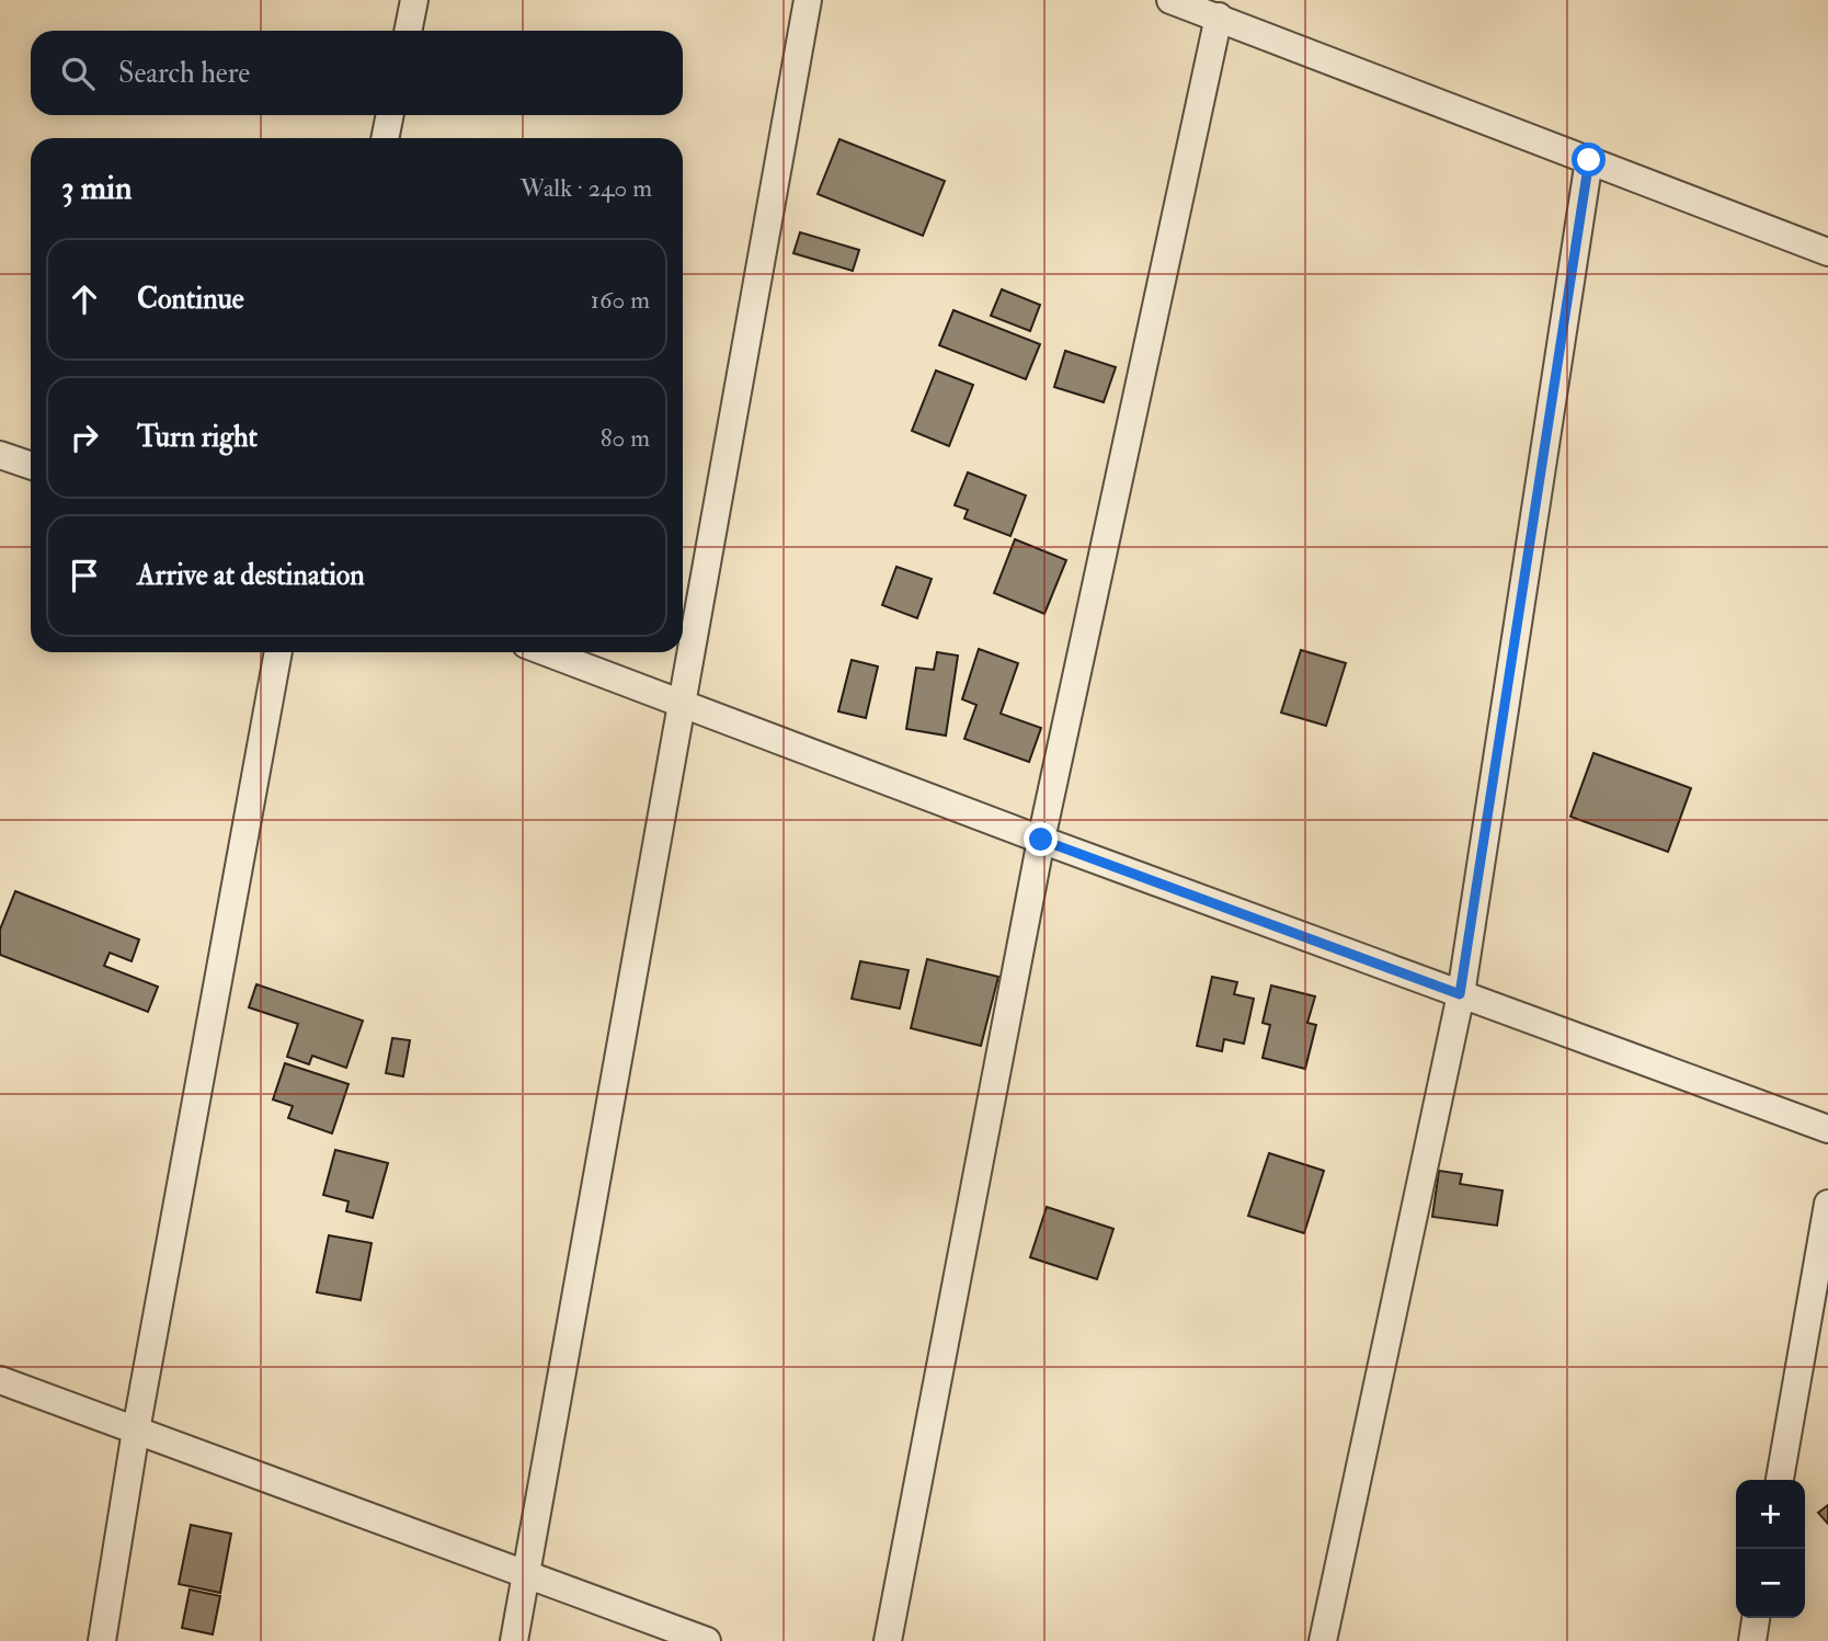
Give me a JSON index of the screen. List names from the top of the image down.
{
  "page": {
    "search": "Search here",
    "heading": ["3 min", "Walk · 240 m"],
    "list": [
      ["Continue", "160 m"],
      ["Turn right", "80 m"],
      "Arrive at destination"
    ],
    "map_buttons": ["+", "−"]
  }
}
